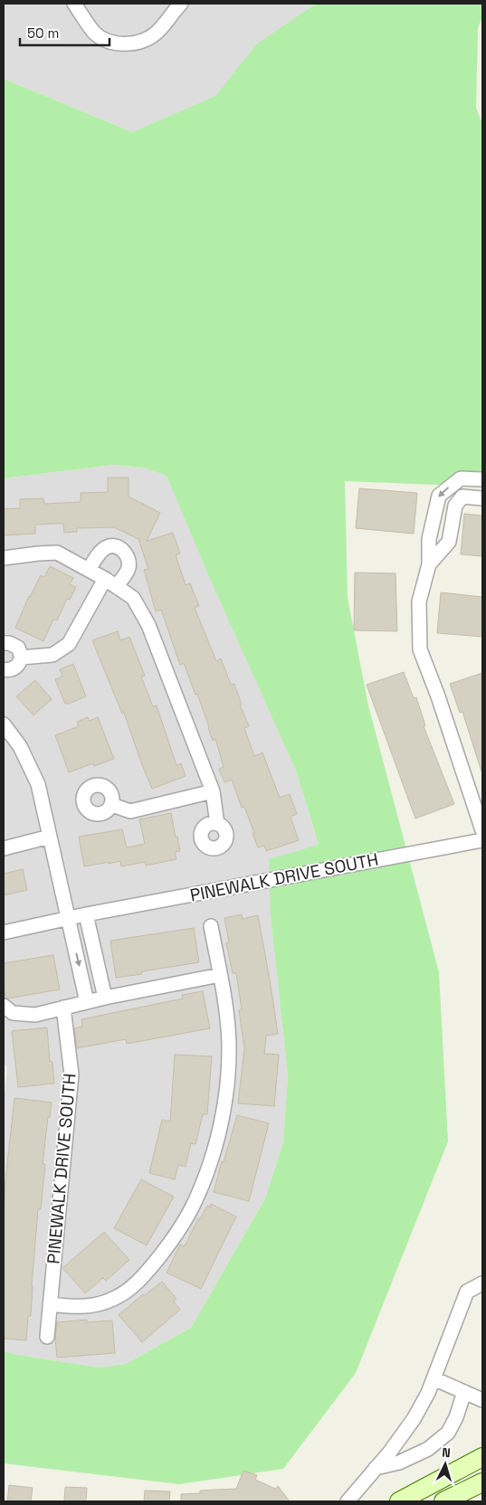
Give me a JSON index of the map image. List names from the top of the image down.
{
  "streets": {
    "street": ["PINEWALK DRIVE SOUTH"]
  },
  "scale_bar": "50 m",
  "north": "top"
}
